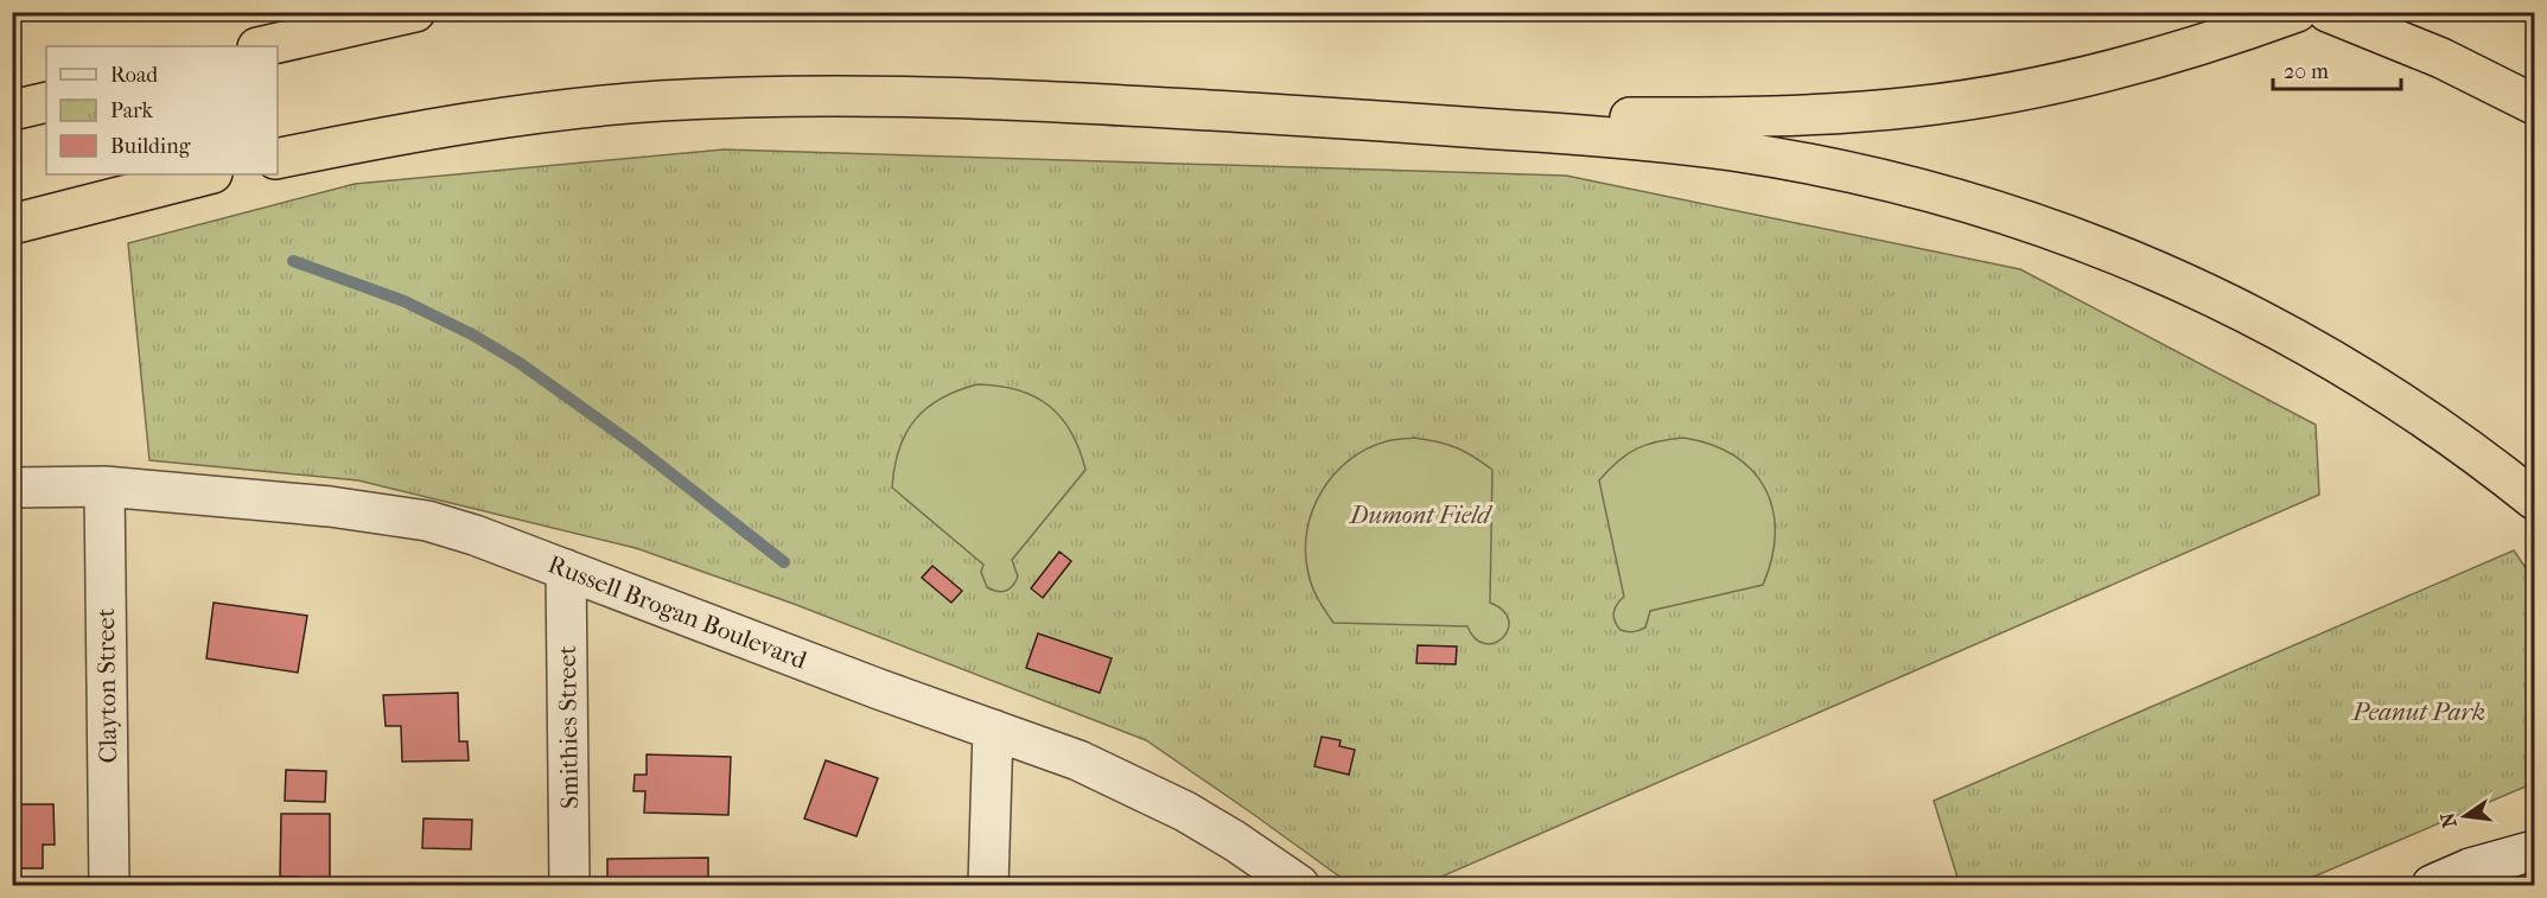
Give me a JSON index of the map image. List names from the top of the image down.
{
  "streets": {
    "street": ["Russell Brogan Boulevard", "Clayton Street", "Smithies Street"]
  },
  "crossings": [
    ["Russell Brogan Boulevard", "Clayton Street"],
    ["Russell Brogan Boulevard", "Smithies Street"]
  ],
  "parks": ["Dumont Field", "Peanut Park"],
  "legend": ["Road", "Park", "Building"],
  "scale_bar": "20 m",
  "north": "left"
}
